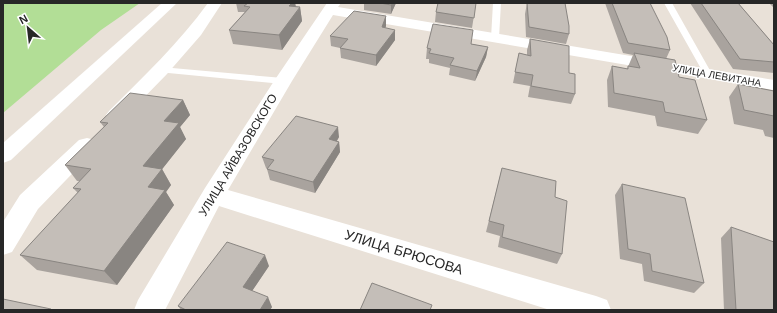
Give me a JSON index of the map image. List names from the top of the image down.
{
  "streets": {
    "street": ["УЛИЦА ЛЕВИТАНА", "УЛИЦА АЙВАЗОВСКОГО", "УЛИЦА БРЮСОВА"]
  },
  "crossings": [
    ["УЛИЦА ЛЕВИТАНА", "УЛИЦА АЙВАЗОВСКОГО"],
    ["УЛИЦА АЙВАЗОВСКОГО", "УЛИЦА БРЮСОВА"]
  ],
  "north": "top left"
}
